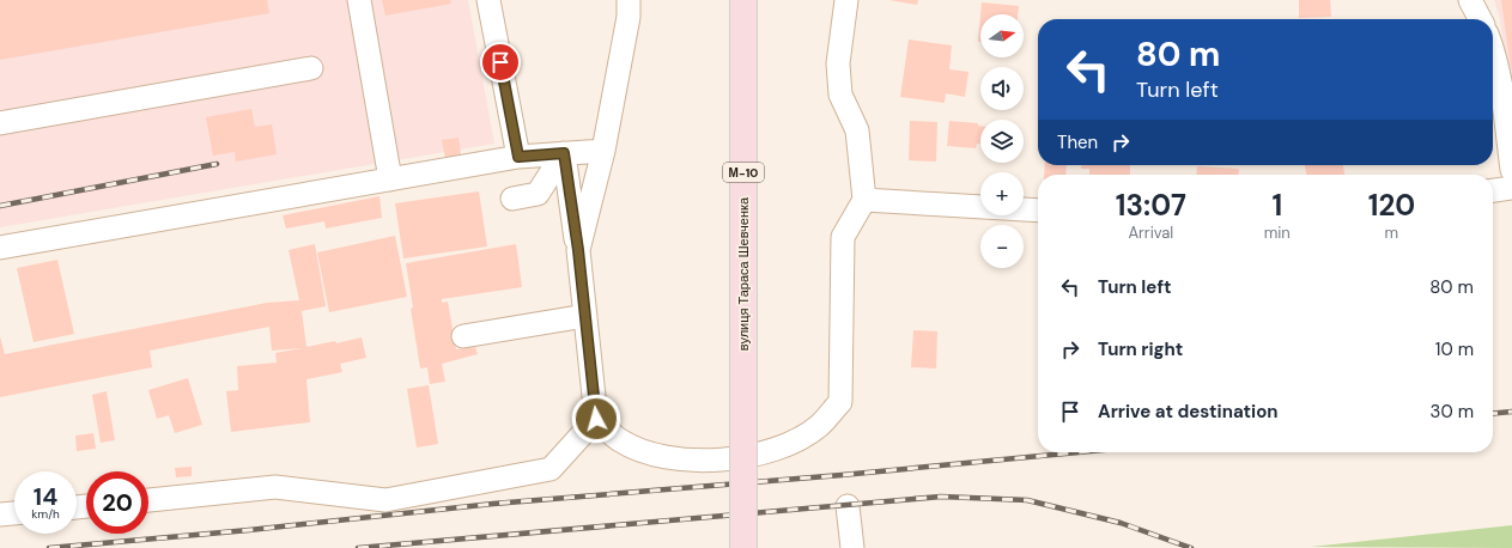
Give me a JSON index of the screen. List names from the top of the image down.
{
  "streets": {
    "main road": ["М-10", "вулиця Тараса Шевченка"]
  },
  "north": "right",
  "page": {
    "map_buttons": ["+", "−"],
    "turn": ["80 m", "Turn left"],
    "then": "Then",
    "eta": [
      "13:07",
      "Arrival",
      "1",
      "min",
      "120",
      "m"
    ],
    "list": [
      {
        "name": "Turn left",
        "value": "80 m"
      },
      {
        "name": "Turn right",
        "value": "10 m"
      },
      {
        "name": "Arrive at destination",
        "value": "30 m"
      }
    ],
    "speed": "14 km/h",
    "limit": "20"
  }
}
